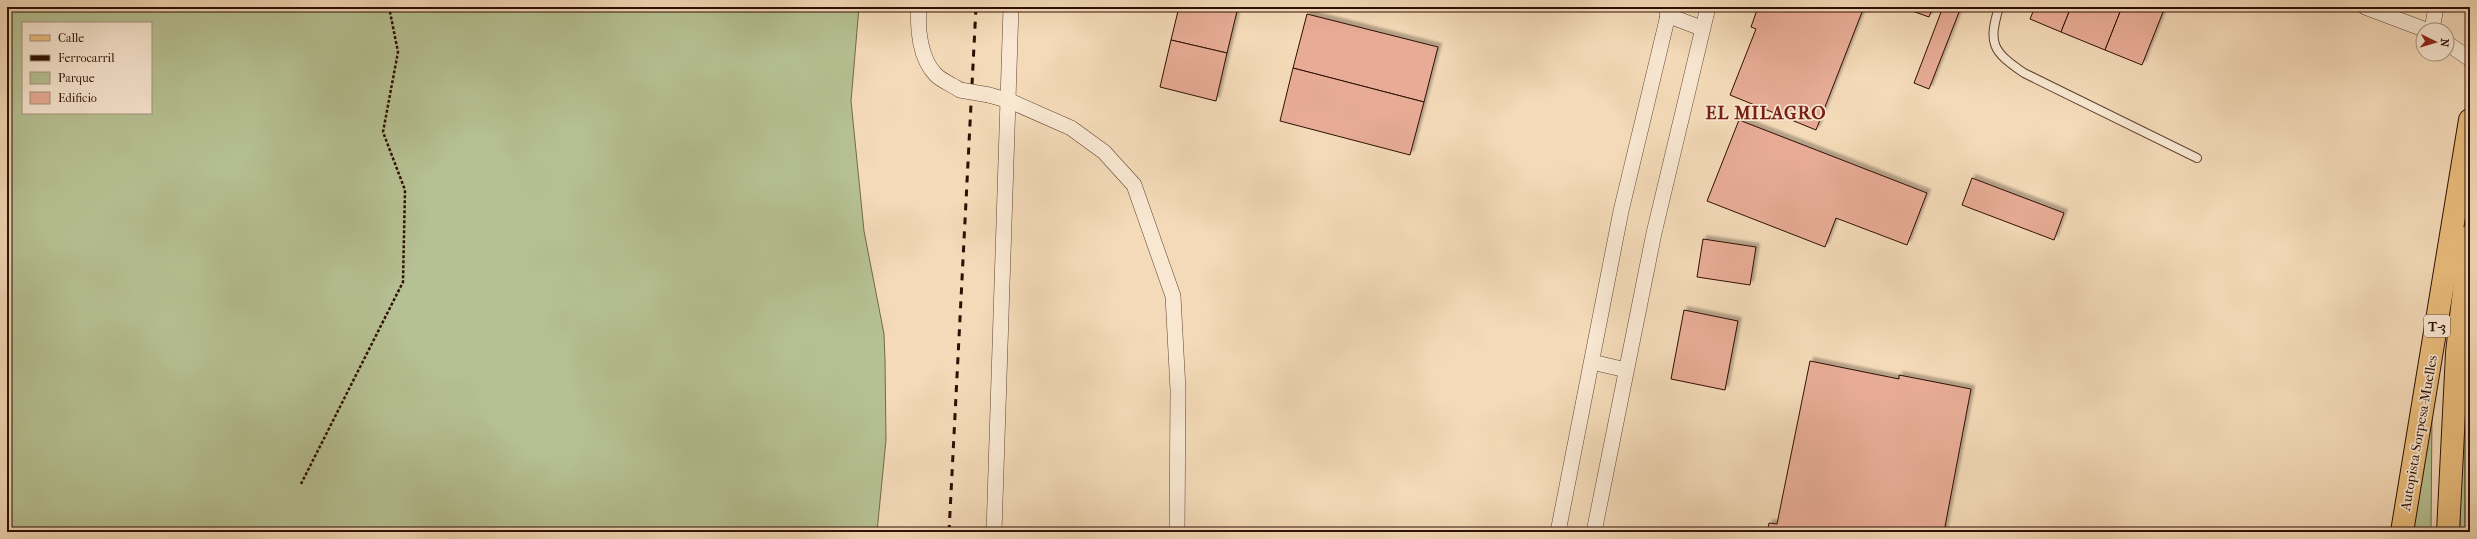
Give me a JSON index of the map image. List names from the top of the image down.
{
  "streets": {
    "main road": ["T-3", "Autopista Sorpesa-Muelles"]
  },
  "districts": ["EL MILAGRO"],
  "legend": [
    "Calle",
    "Ferrocarril",
    "Parque",
    "Edificio"
  ],
  "north": "right"
}
